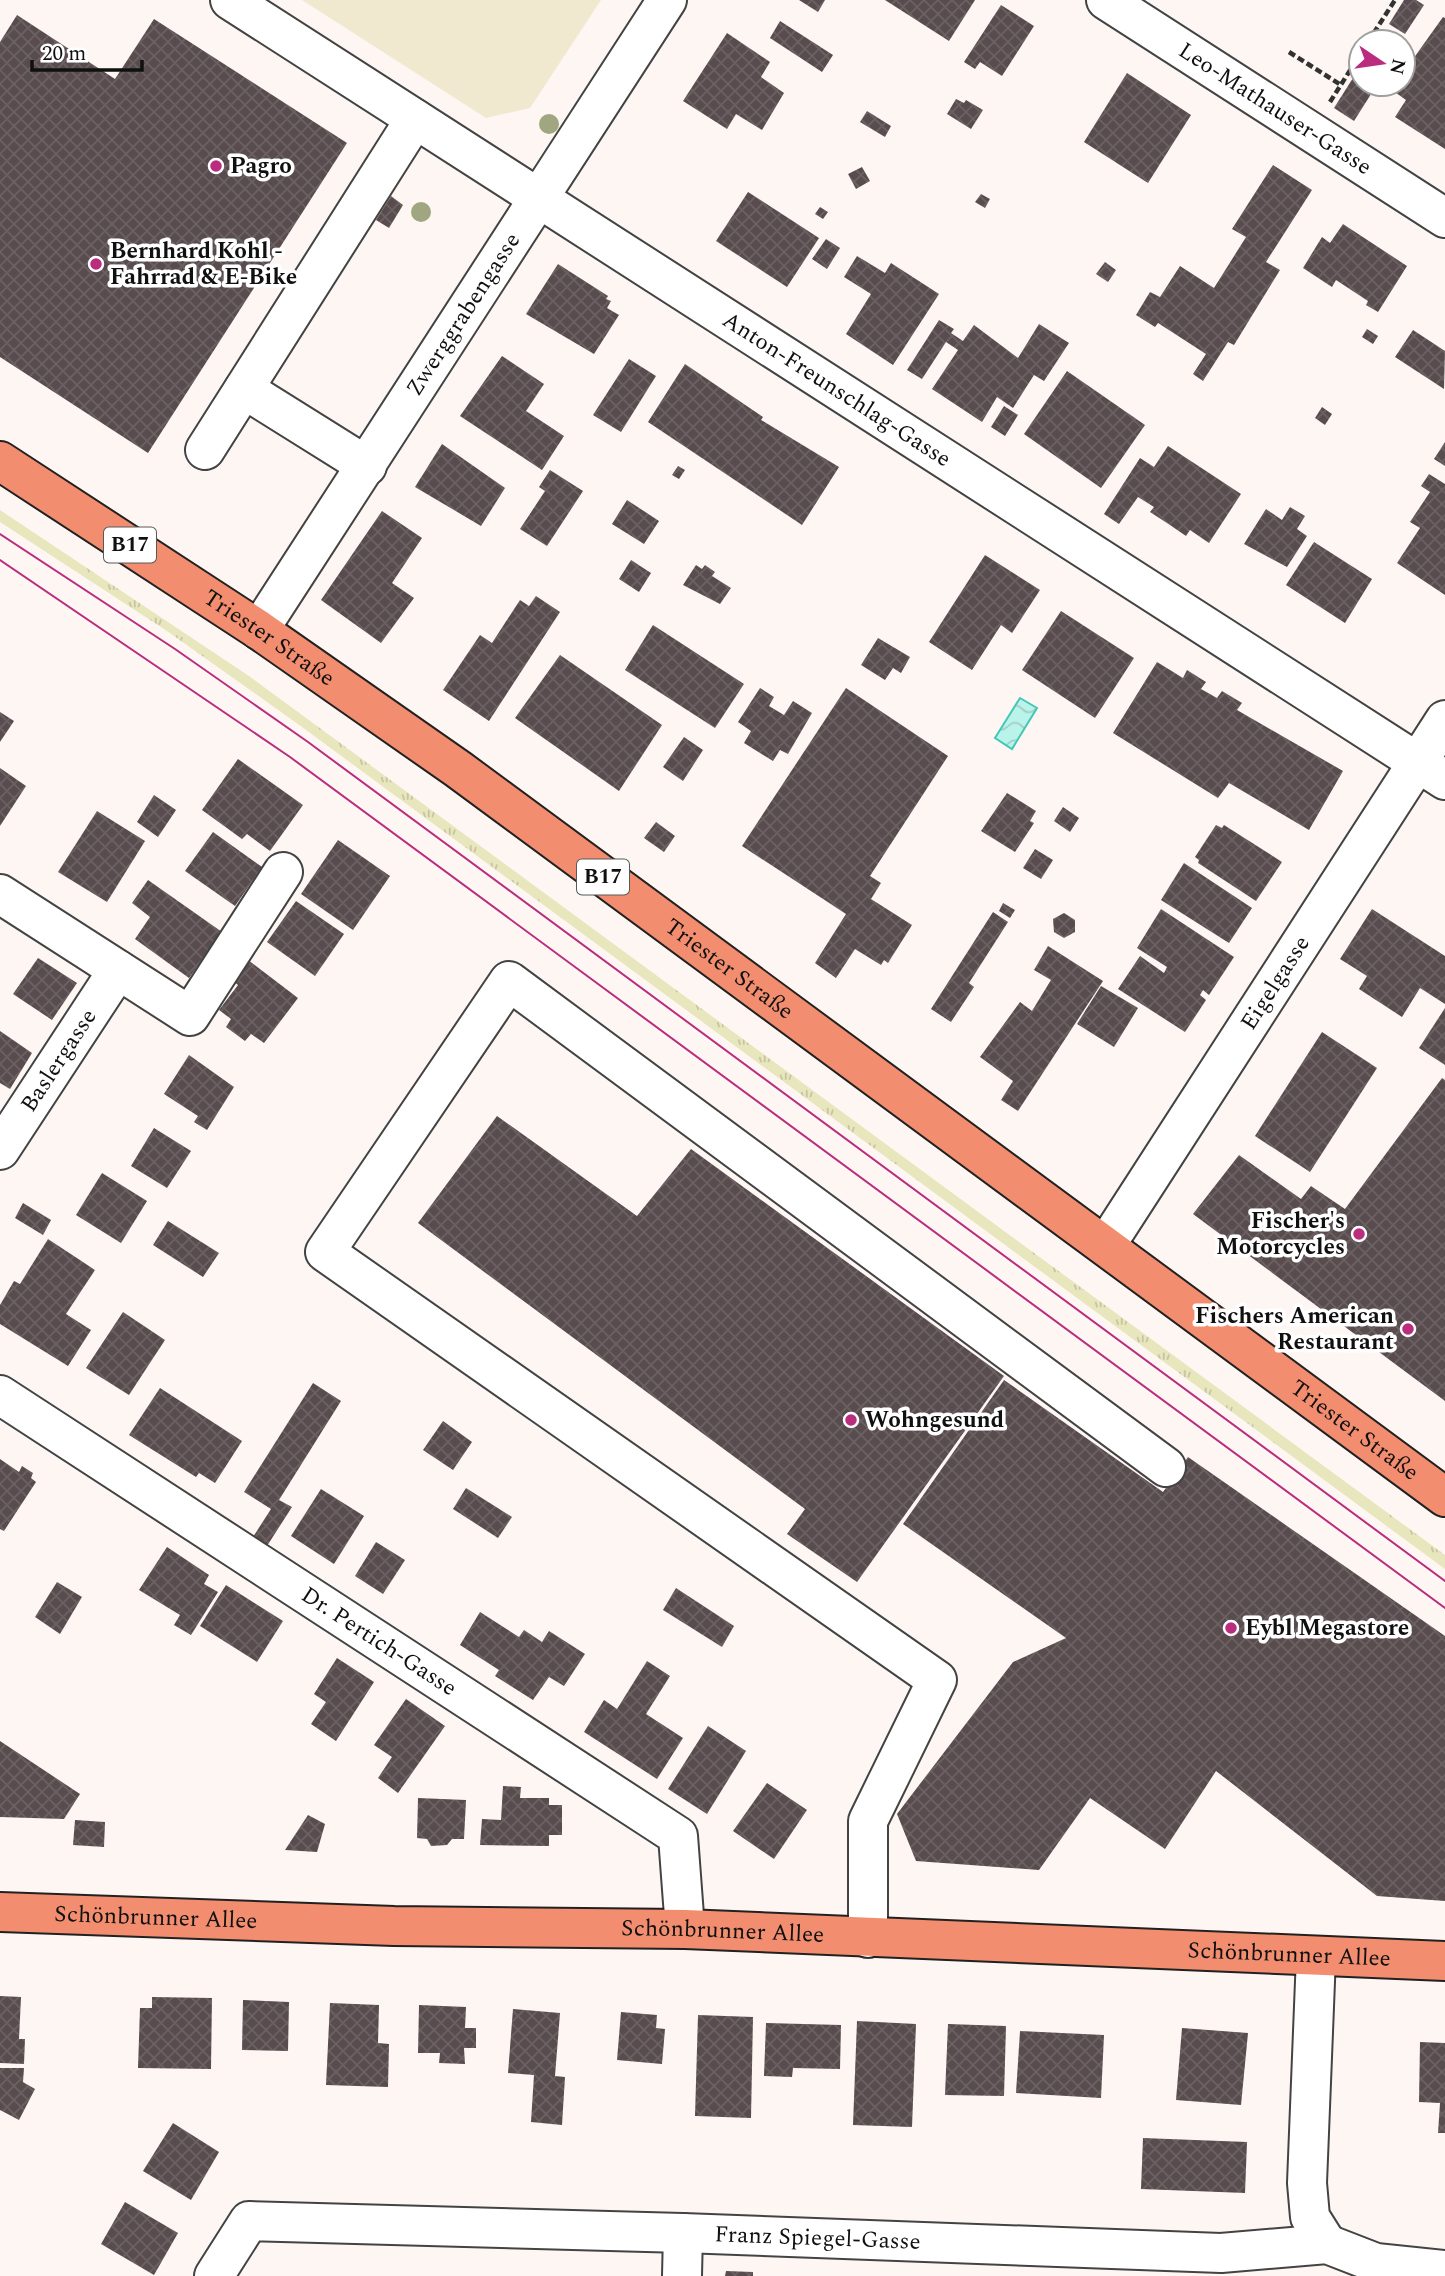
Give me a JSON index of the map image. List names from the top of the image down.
{
  "streets": {
    "main road": ["B17", "Triester Straße", "Schönbrunner Allee"],
    "street": [
      "Leo-Mathauser-Gasse",
      "Zwerggrabengasse",
      "Anton-Freunschlag-Gasse",
      "Eigelgasse",
      "Baslergasse",
      "Dr. Pertich-Gasse",
      "Franz Spiegel-Gasse"
    ]
  },
  "crossings": [
    ["Zwerggrabengasse", "Anton-Freunschlag-Gasse"],
    ["Zwerggrabengasse", "Triester Straße"],
    ["Anton-Freunschlag-Gasse", "Eigelgasse"],
    ["Triester Straße", "Eigelgasse"],
    ["Dr. Pertich-Gasse", "Schönbrunner Allee"]
  ],
  "places": [
    "Pagro",
    "Bernhard Kohl - Fahrrad & E-Bike",
    "Fischer's Motorcycles",
    "Fischers American Restaurant",
    "Wohngesund",
    "Eybl Megastore"
  ],
  "scale_bar": "20 m",
  "north": "right"
}
